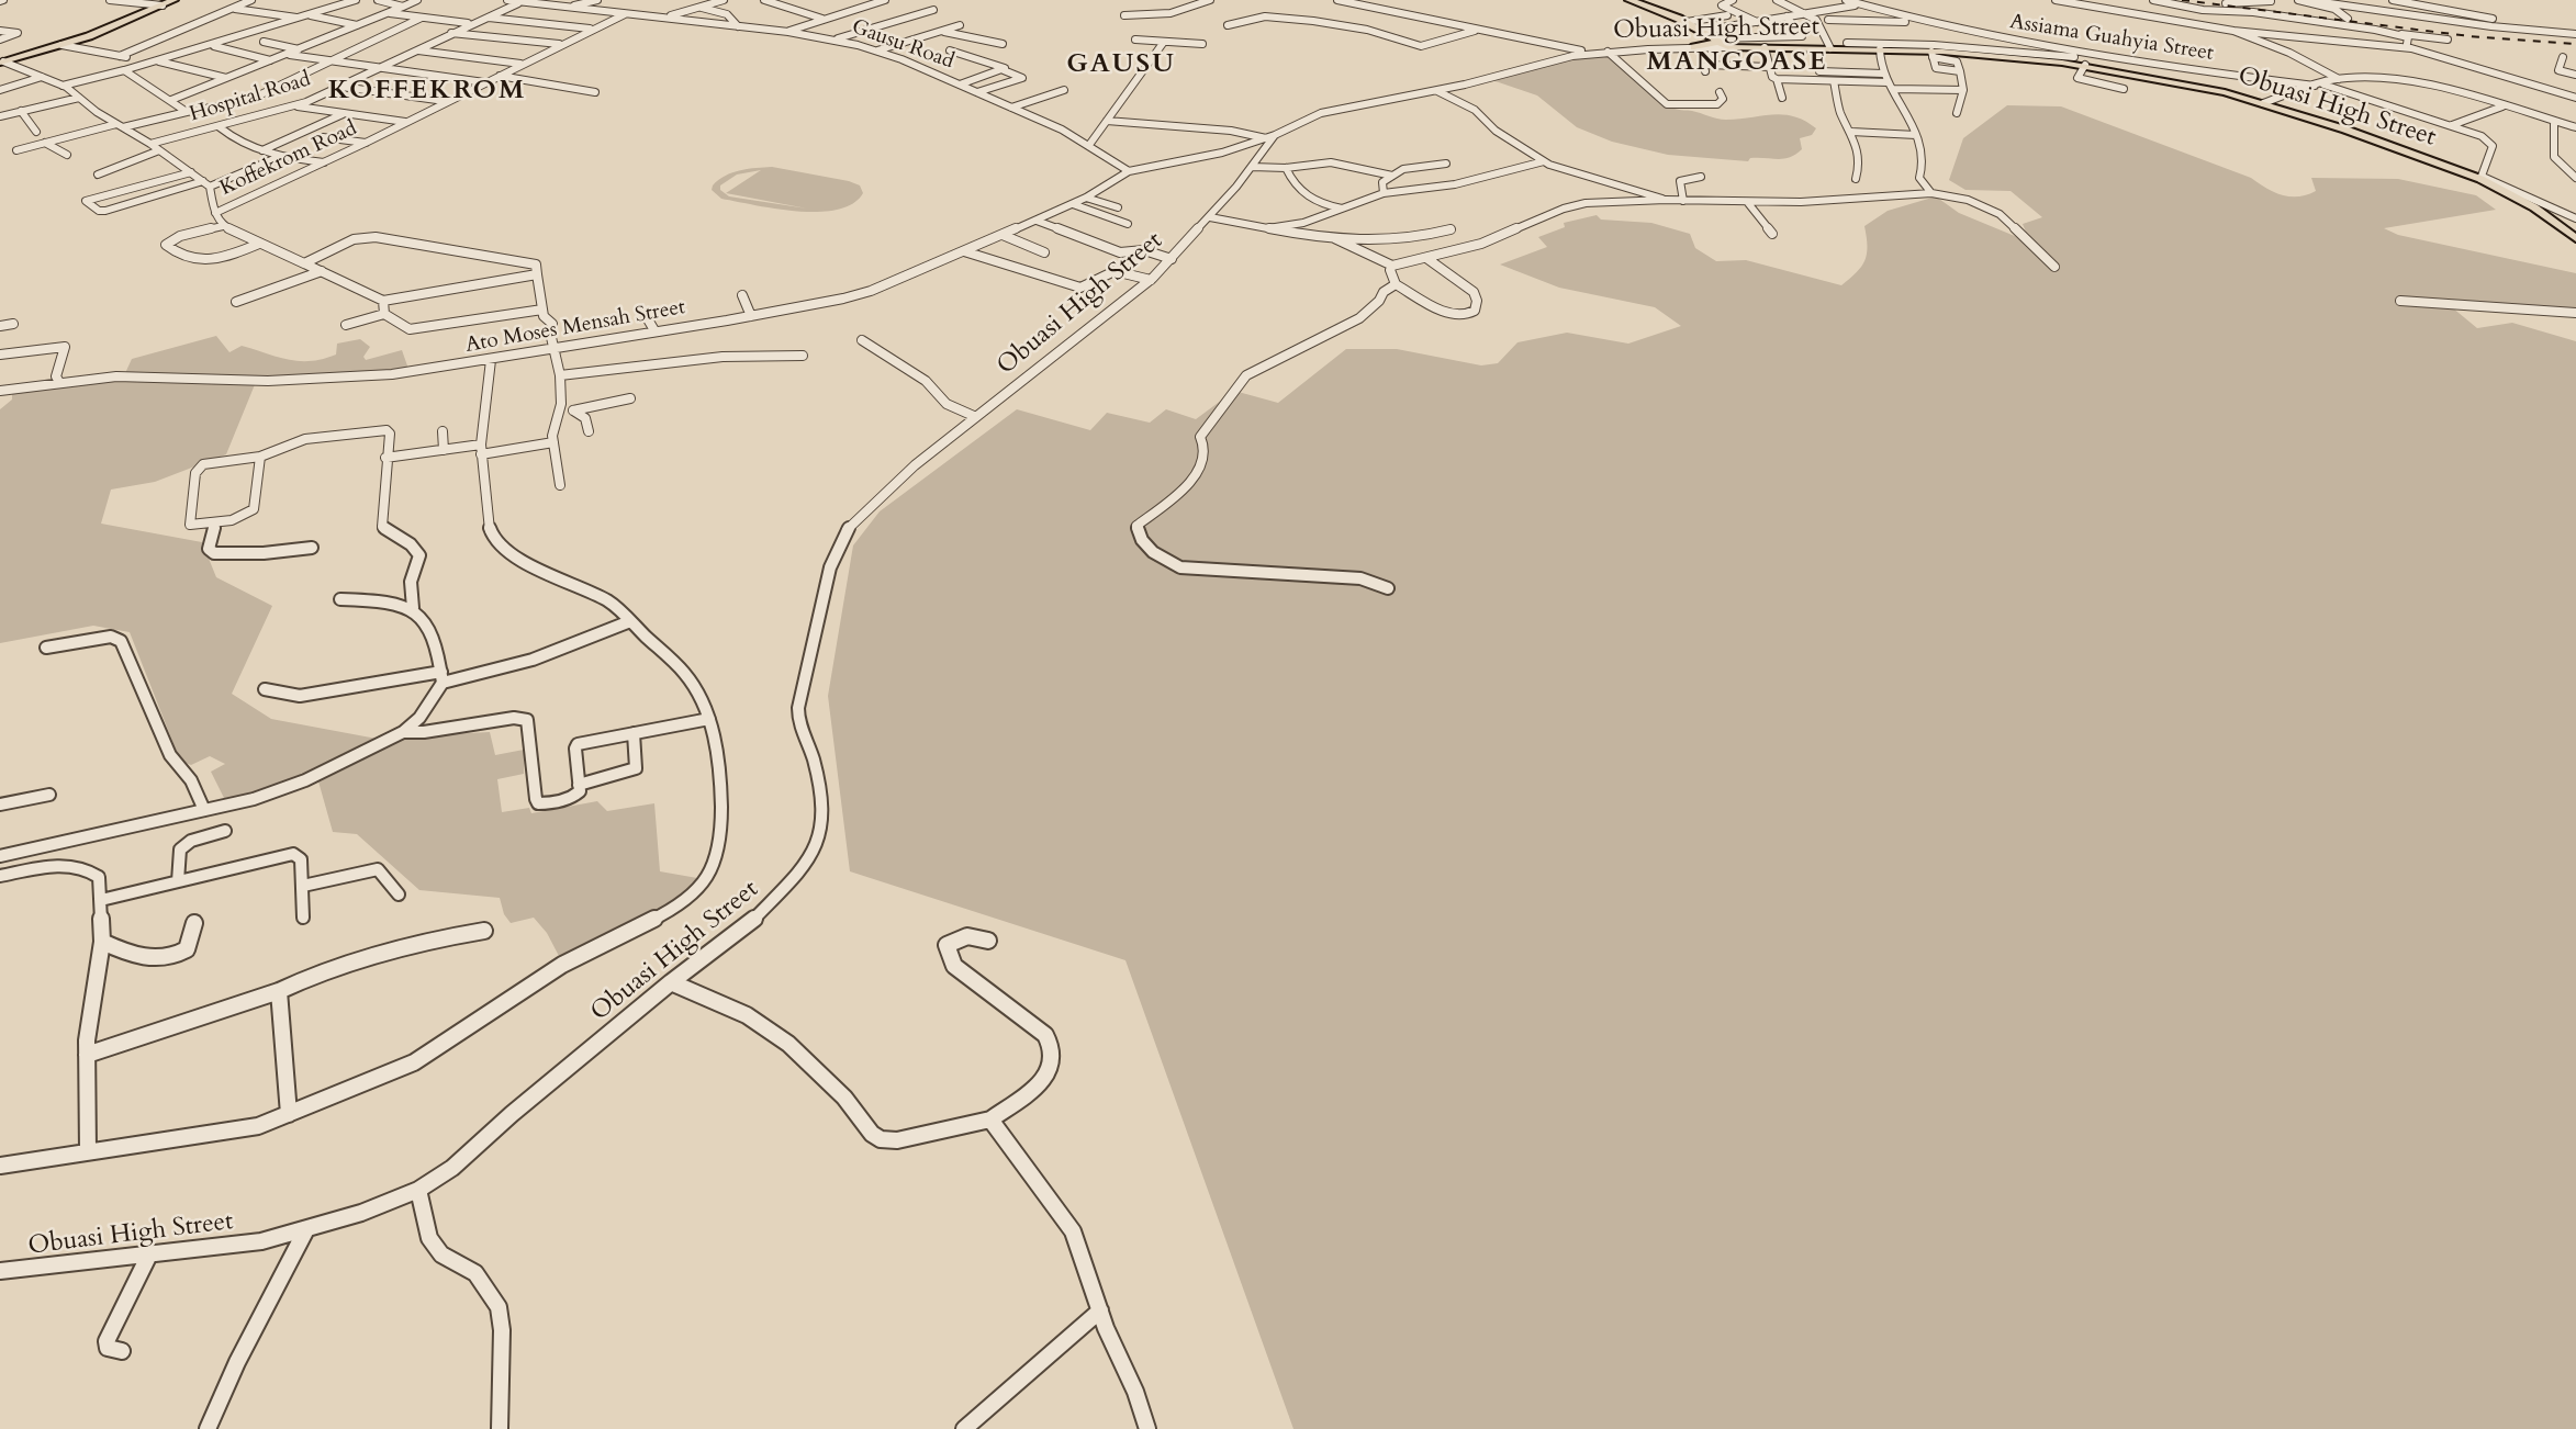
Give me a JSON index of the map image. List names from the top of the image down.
{
  "streets": {
    "main road": ["Obuasi High Street"],
    "street": [
      "Assiama Guahyia Street",
      "Gausu Road",
      "Hospital Road",
      "Koffekrom Road",
      "Ato Moses Mensah Street"
    ]
  },
  "crossings": [
    ["Gausu Road", "Hospital Road"],
    ["Gausu Road", "Koffekrom Road"],
    ["Gausu Road", "Ato Moses Mensah Street"]
  ],
  "districts": ["MANGOASE", "GAUSU", "KOFFEKROM"]
}
